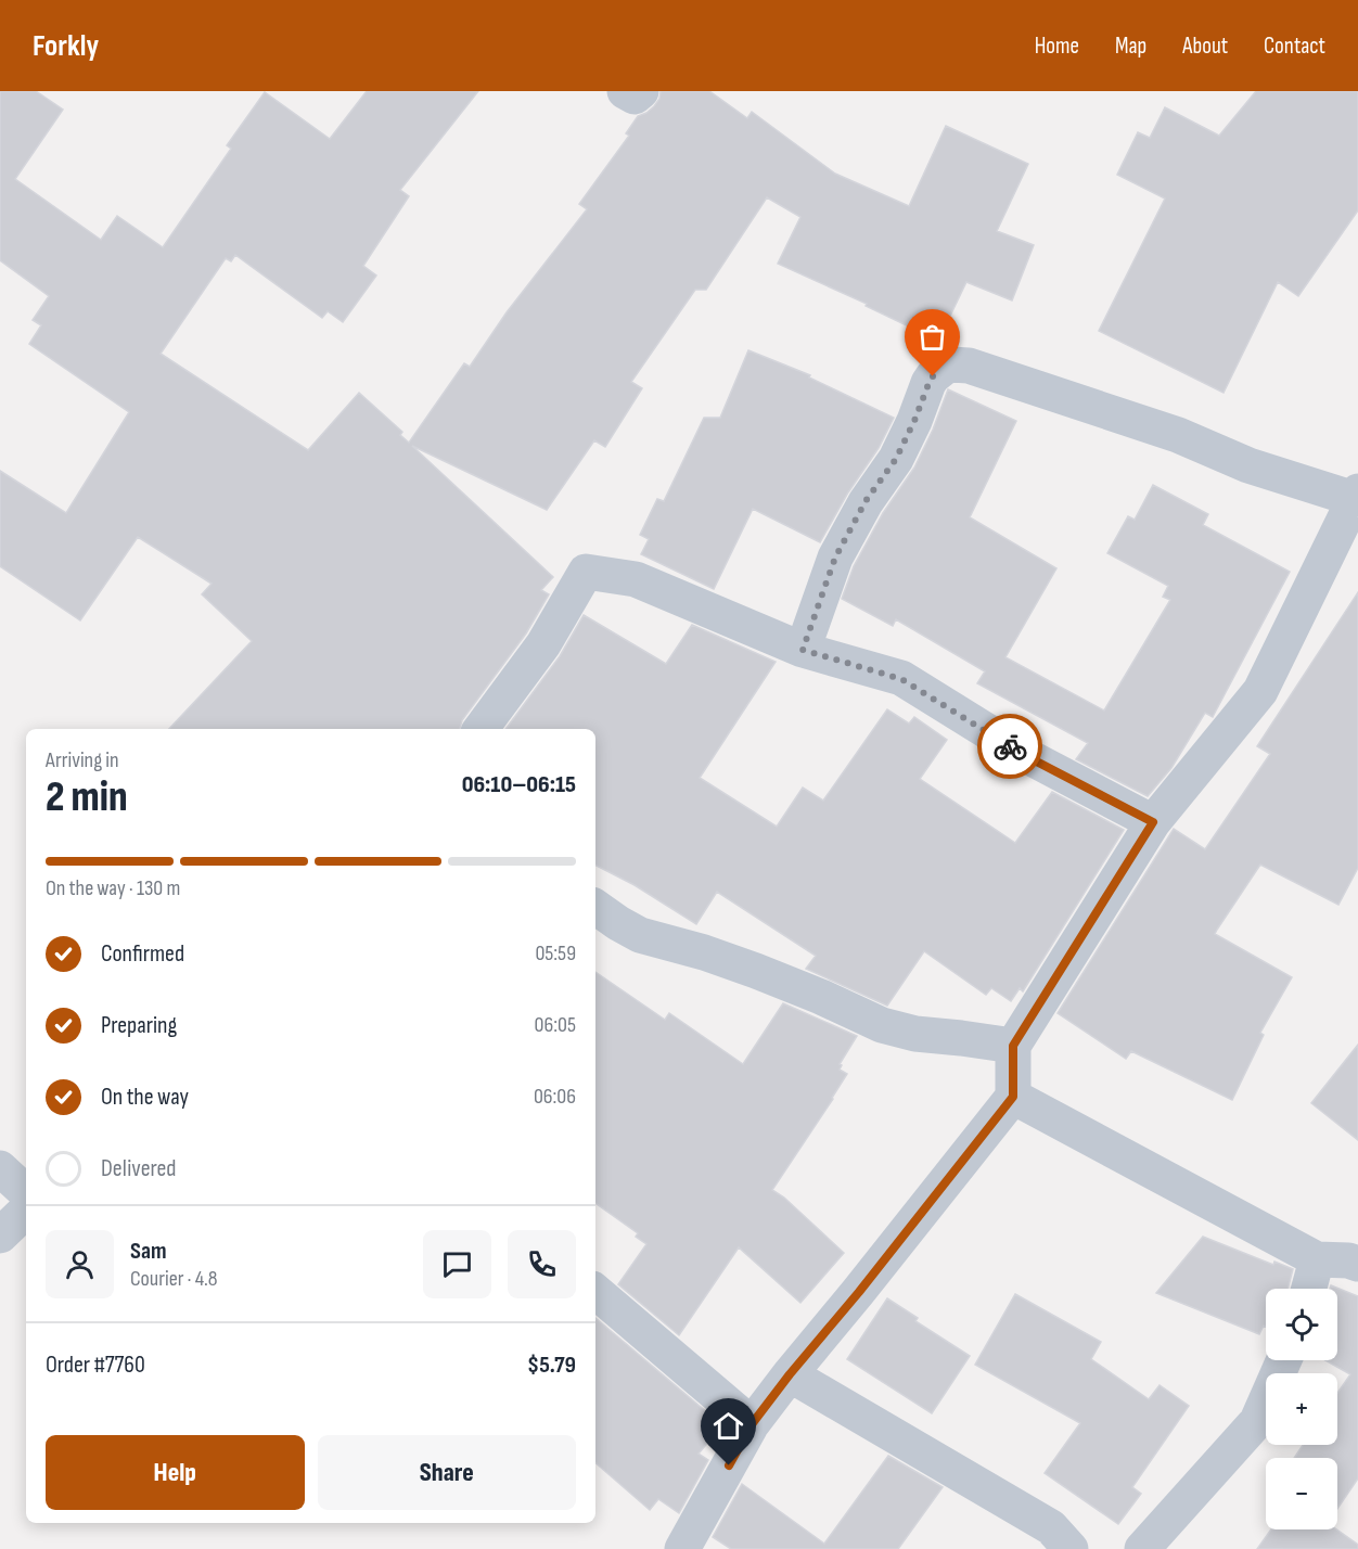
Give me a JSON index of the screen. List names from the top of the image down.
{
  "page": {
    "header": "Forkly",
    "nav": [
      "Home",
      "Map",
      "About",
      "Contact"
    ],
    "heading": ["2 min", "Arriving in", "06:10–06:15"],
    "panel": [
      "Sam",
      "Courier · 4.8",
      "Order #7760",
      "$5.79"
    ],
    "bar": "On the way · 130 m",
    "list": [
      ["Confirmed", "05:59"],
      ["Preparing", "06:05"],
      ["On the way", "06:06"],
      "Delivered"
    ],
    "map_buttons": ["+", "−"],
    "buttons": ["Help", "Share"]
  }
}
